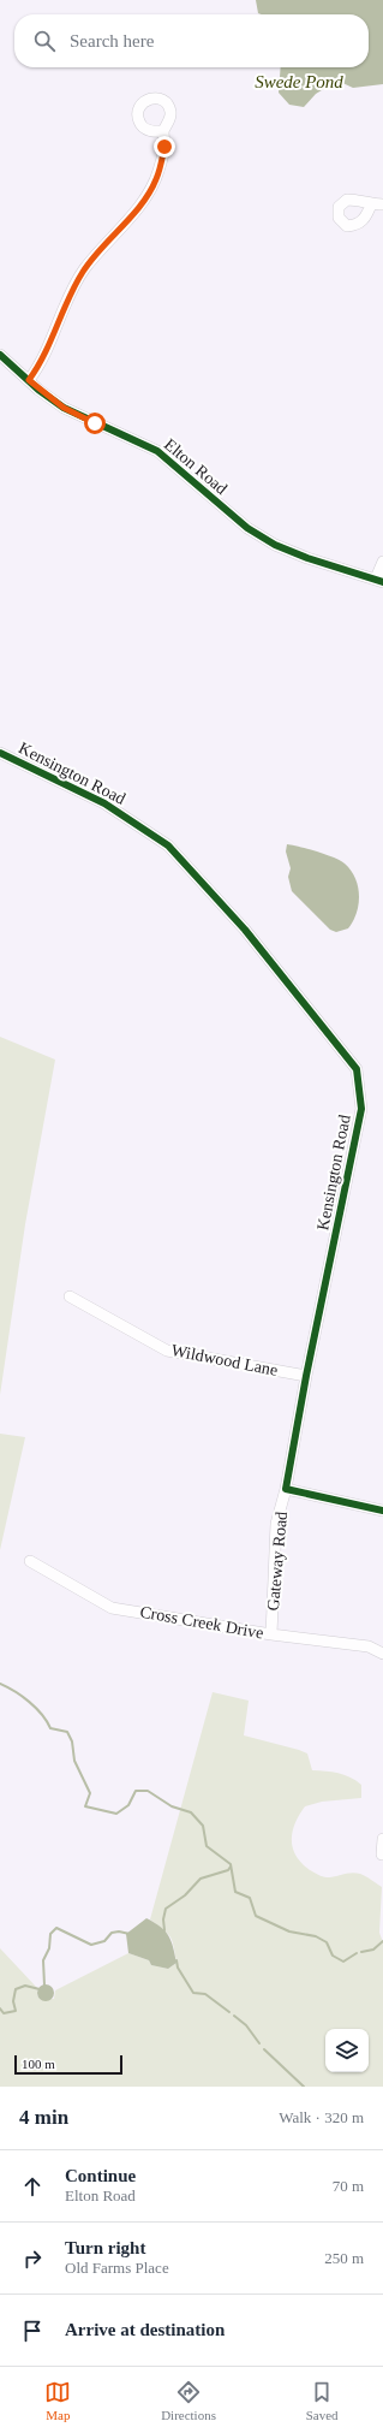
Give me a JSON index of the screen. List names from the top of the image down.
{
  "streets": {
    "street": [
      "Elton Road",
      "Kensington Road",
      "Wildwood Lane",
      "Gateway Road",
      "Cross Creek Drive"
    ]
  },
  "crossings": [
    ["Kensington Road", "Wildwood Lane"],
    ["Kensington Road", "Gateway Road"],
    ["Gateway Road", "Cross Creek Drive"]
  ],
  "water": ["Swede Pond"],
  "scale_bar": "100 m",
  "page": {
    "search": "Search here",
    "scale": "100 m",
    "heading": ["4 min", "Walk · 320 m"],
    "list": [
      ["Continue", "Elton Road", "70 m"],
      ["Turn right", "Old Farms Place", "250 m"],
      "Arrive at destination"
    ],
    "nav": ["Map", "Directions", "Saved"]
  }
}
